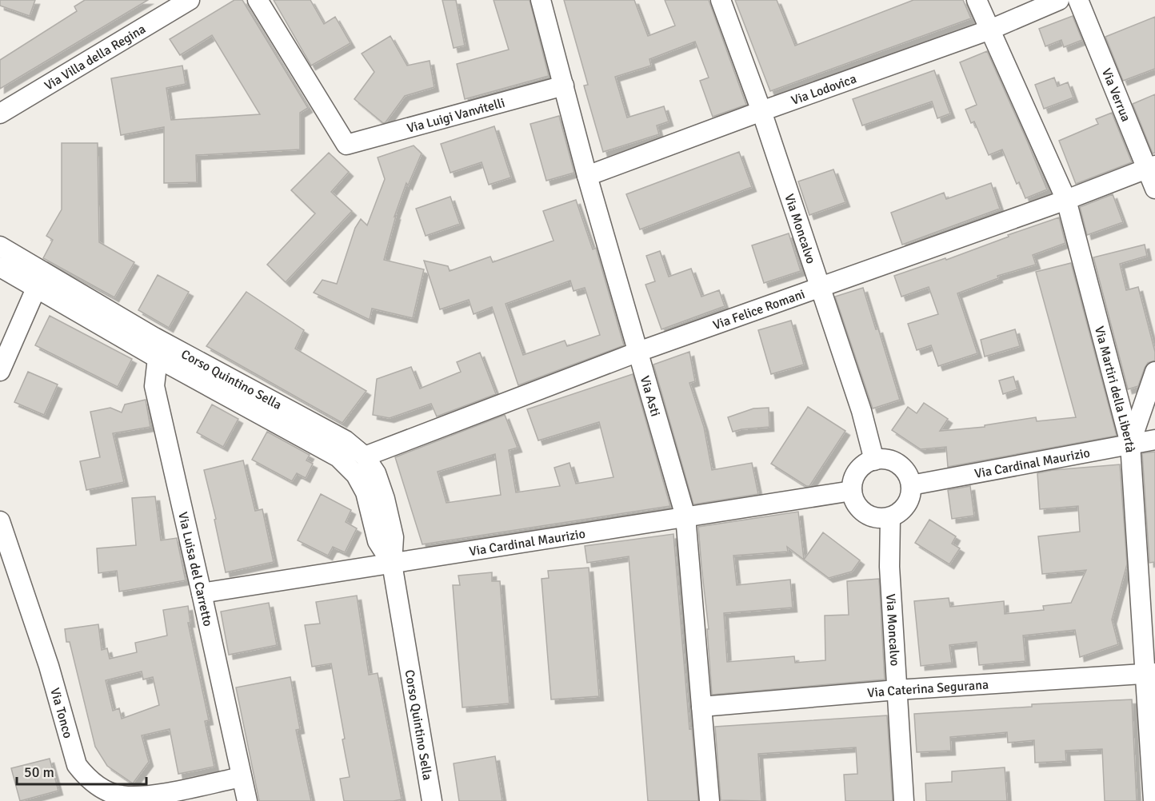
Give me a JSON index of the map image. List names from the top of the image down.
{
  "streets": {
    "street": [
      "Via Villa della Regina",
      "Via Lodovica",
      "Via Verrua",
      "Via Luigi Vanvitelli",
      "Via Moncalvo",
      "Via Felice Romani",
      "Corso Quintino Sella",
      "Via Martiri della Libertà",
      "Via Asti",
      "Via Cardinal Maurizio",
      "Via Luisa del Carretto",
      "Via Caterina Segurana",
      "Via Tonco"
    ]
  },
  "crossings": [
    ["Via Lodovica", "Via Moncalvo"],
    ["Via Lodovica", "Via Martiri della Libertà"],
    ["Via Lodovica", "Via Asti"],
    ["Via Verrua", "Via Felice Romani"],
    ["Via Luigi Vanvitelli", "Via Asti"],
    ["Via Moncalvo", "Via Felice Romani"],
    ["Via Moncalvo", "Via Cardinal Maurizio"],
    ["Via Moncalvo", "Via Caterina Segurana"],
    ["Via Felice Romani", "Corso Quintino Sella"],
    ["Via Felice Romani", "Via Martiri della Libertà"],
    ["Via Felice Romani", "Via Asti"],
    ["Corso Quintino Sella", "Via Cardinal Maurizio"],
    ["Corso Quintino Sella", "Via Luisa del Carretto"],
    ["Via Martiri della Libertà", "Via Cardinal Maurizio"],
    ["Via Martiri della Libertà", "Via Caterina Segurana"],
    ["Via Asti", "Via Cardinal Maurizio"],
    ["Via Asti", "Via Caterina Segurana"],
    ["Via Cardinal Maurizio", "Via Luisa del Carretto"],
    ["Via Luisa del Carretto", "Via Tonco"]
  ],
  "scale_bar": "50 m"
}
